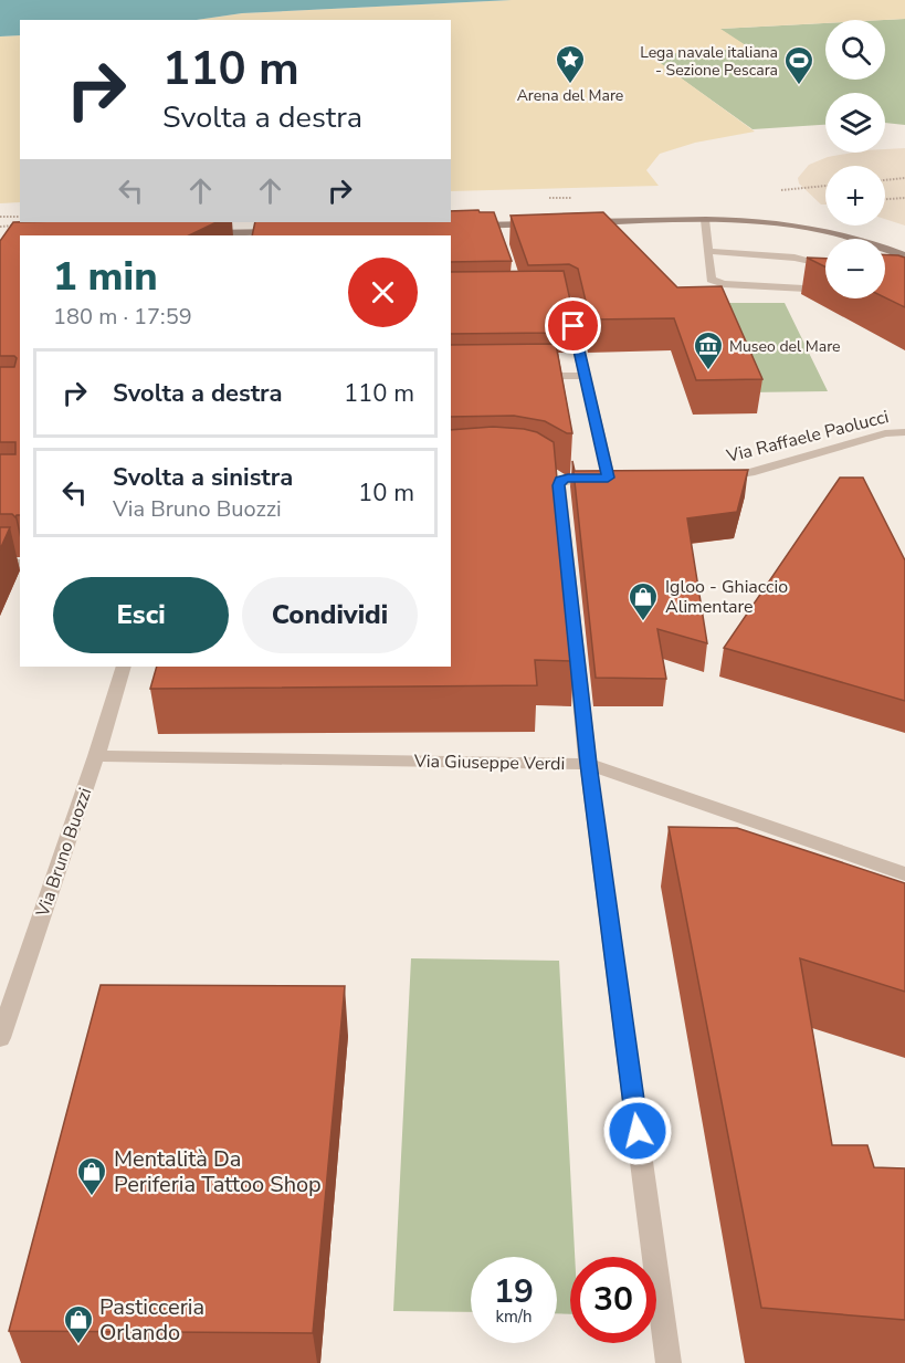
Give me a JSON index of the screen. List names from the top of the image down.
{
  "streets": {
    "street": ["Via Raffaele Paolucci", "Via Giuseppe Verdi", "Via Bruno Buozzi"]
  },
  "crossings": [
    ["Via Giuseppe Verdi", "Via Bruno Buozzi"]
  ],
  "places": {
    "place": ["Arena del Mare"],
    "sports": ["Lega navale italiana - Sezione Pescara"],
    "museum": ["Museo del Mare"],
    "shop": ["Igloo - Ghiaccio Alimentare", "Mentalità Da Periferia Tattoo Shop", "Pasticceria Orlando"]
  },
  "page": {
    "map_buttons": ["+", "−"],
    "turn": ["110 m", "Svolta a destra"],
    "heading": ["1 min", "180 m · 17:59"],
    "list": [
      {
        "name": "Svolta a destra",
        "value": "110 m"
      },
      {
        "name": "Svolta a sinistra",
        "note": "Via Bruno Buozzi",
        "value": "10 m"
      }
    ],
    "buttons": ["Esci", "Condividi"],
    "speed": "19 km/h",
    "limit": "30"
  }
}
